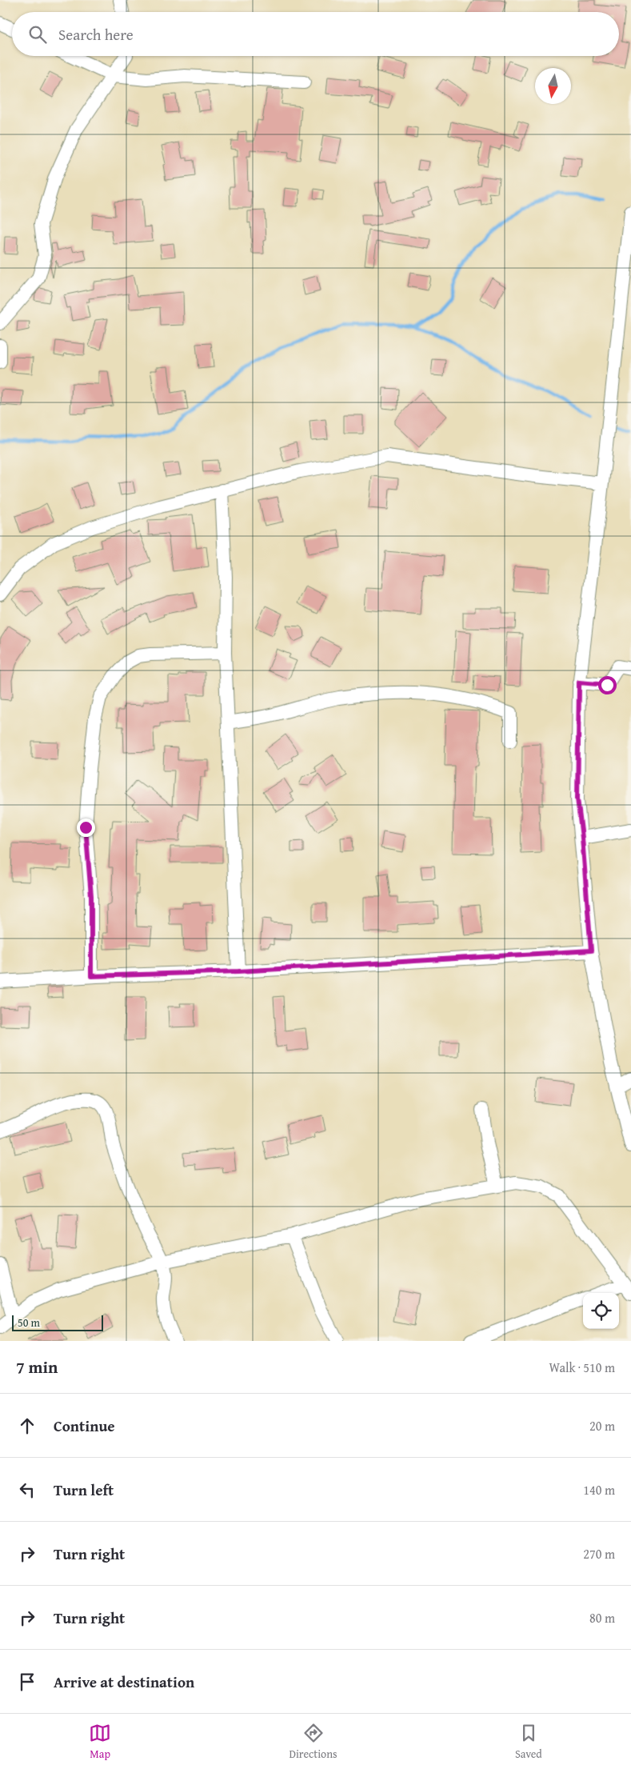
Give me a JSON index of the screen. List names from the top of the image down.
{
  "scale_bar": "50 m",
  "north": "bottom",
  "page": {
    "search": "Search here",
    "scale": "50 m",
    "heading": ["7 min", "Walk · 510 m"],
    "list": [
      ["Continue", "20 m"],
      ["Turn left", "140 m"],
      ["Turn right", "270 m"],
      ["Turn right", "80 m"],
      "Arrive at destination"
    ],
    "nav": ["Map", "Directions", "Saved"]
  }
}
